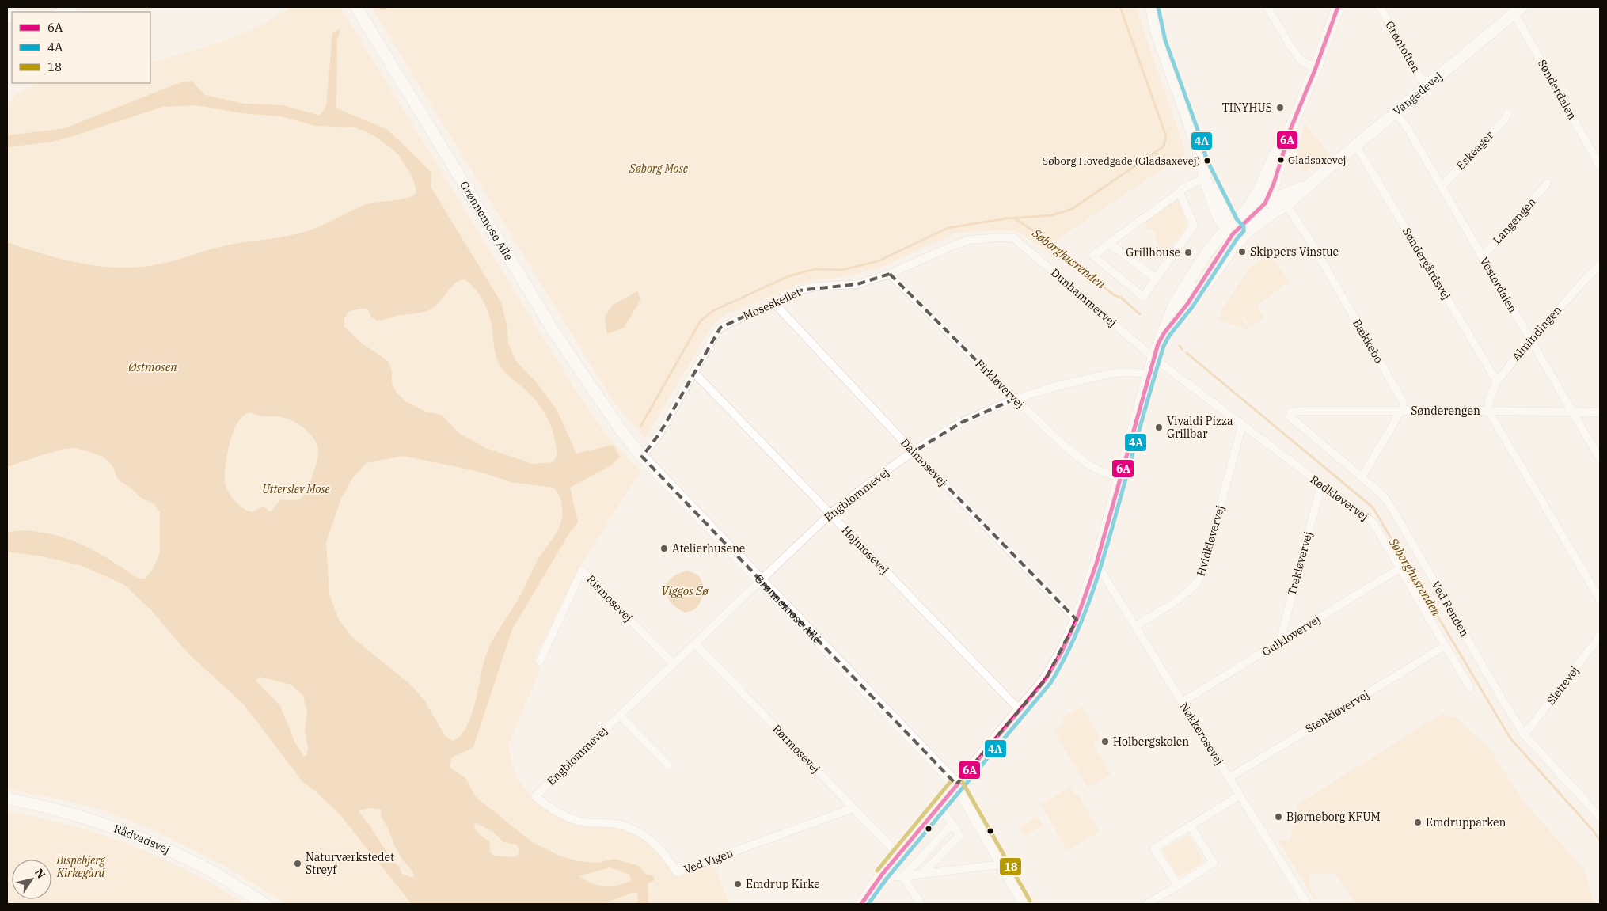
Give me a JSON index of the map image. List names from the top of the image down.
{
  "streets": {
    "street": [
      "Grøntoften",
      "Sønderdalen",
      "Vangedevej",
      "Eskeager",
      "Grønnemose Alle",
      "Langengen",
      "Søndergårdsvej",
      "Vesterdalen",
      "Dunhammervej",
      "Moseskellet",
      "Almindingen",
      "Bækkebo",
      "Firkløvervej",
      "Sønderengen",
      "Dalmosevej",
      "Engblommevej",
      "Rødkløvervej",
      "Hvidkløvervej",
      "Højmosevej",
      "Trekløvervej",
      "Rismosevej",
      "Grønnemose Allé",
      "Ved Renden",
      "Gulkløvervej",
      "Slettevej",
      "Stenkløvervej",
      "Nøkkerosevej",
      "Rørmosevej",
      "Rådvadsvej",
      "Ved Vigen"
    ]
  },
  "crossings": [
    ["Grøntoften", "Vangedevej"],
    ["Sønderdalen", "Vangedevej"],
    ["Vangedevej", "Søndergårdsvej"],
    ["Vangedevej", "Vesterdalen"],
    ["Vangedevej", "Bækkebo"],
    ["Eskeager", "Vesterdalen"],
    ["Grønnemose Alle", "Grønnemose Allé"],
    ["Langengen", "Vesterdalen"],
    ["Søndergårdsvej", "Almindingen"],
    ["Vesterdalen", "Almindingen"],
    ["Vesterdalen", "Sønderengen"],
    ["Dunhammervej", "Moseskellet"],
    ["Dunhammervej", "Rødkløvervej"],
    ["Moseskellet", "Firkløvervej"],
    ["Moseskellet", "Dalmosevej"],
    ["Moseskellet", "Højmosevej"],
    ["Moseskellet", "Grønnemose Allé"],
    ["Almindingen", "Sønderengen"],
    ["Bækkebo", "Sønderengen"],
    ["Firkløvervej", "Engblommevej"],
    ["Sønderengen", "Ved Renden"],
    ["Dalmosevej", "Engblommevej"],
    ["Engblommevej", "Højmosevej"],
    ["Engblommevej", "Rismosevej"],
    ["Engblommevej", "Grønnemose Allé"],
    ["Engblommevej", "Rørmosevej"],
    ["Engblommevej", "Ved Vigen"],
    ["Rødkløvervej", "Hvidkløvervej"],
    ["Rødkløvervej", "Trekløvervej"],
    ["Rødkløvervej", "Gulkløvervej"],
    ["Rødkløvervej", "Stenkløvervej"],
    ["Hvidkløvervej", "Nøkkerosevej"],
    ["Trekløvervej", "Gulkløvervej"],
    ["Ved Renden", "Slettevej"],
    ["Gulkløvervej", "Nøkkerosevej"],
    ["Stenkløvervej", "Nøkkerosevej"],
    ["Rørmosevej", "Ved Vigen"]
  ],
  "water": ["Søborghusrenden", "Østmosen", "Viggos Sø"],
  "parks": ["Søborg Mose", "Utterslev Mose", "Bispebjerg Kirkegård"],
  "places": [
    "TINYHUS",
    "Gladsaxevej",
    "Søborg Hovedgade (Gladsaxevej)",
    "Skippers Vinstue",
    "Grillhouse",
    "Vivaldi Pizza Grillbar",
    "Atelierhusene",
    "Holbergskolen",
    "Bjørneborg KFUM",
    "Emdrupparken",
    "Naturværkstedet Streyf",
    "Emdrup Kirke"
  ],
  "lines": ["transit line 6A", "transit line 4A", "transit line 18"],
  "legend": ["6A", "4A", "18"],
  "north": "top right"
}
